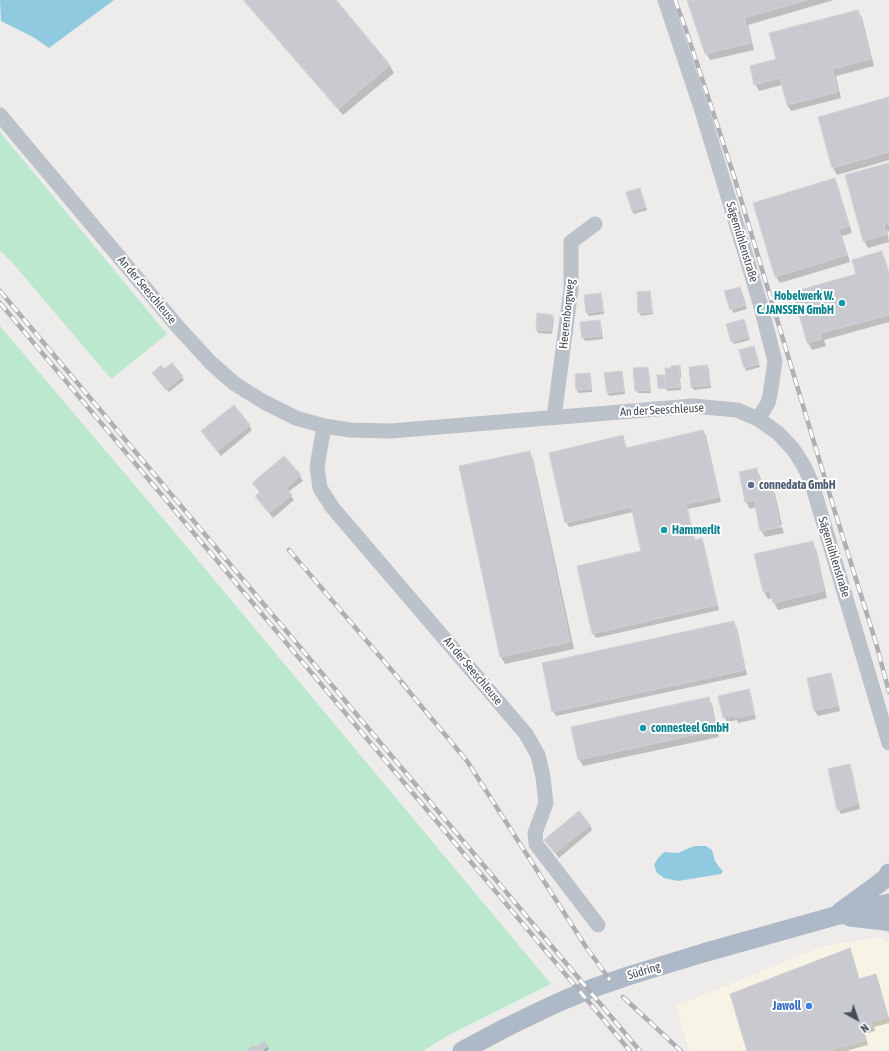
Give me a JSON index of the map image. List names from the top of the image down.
{
  "streets": {
    "main road": ["Südring"],
    "street": ["Sägemühlenstraße", "An der Seeschleuse", "Heerenborgweg"]
  },
  "crossings": [
    ["Sägemühlenstraße", "An der Seeschleuse"],
    ["An der Seeschleuse", "Heerenborgweg"]
  ],
  "places": [
    "Hobelwerk W. C. JANSSEN GmbH",
    "connedata GmbH",
    "Hammerlit",
    "connesteel GmbH",
    "Jawoll"
  ],
  "north": "bottom right"
}
